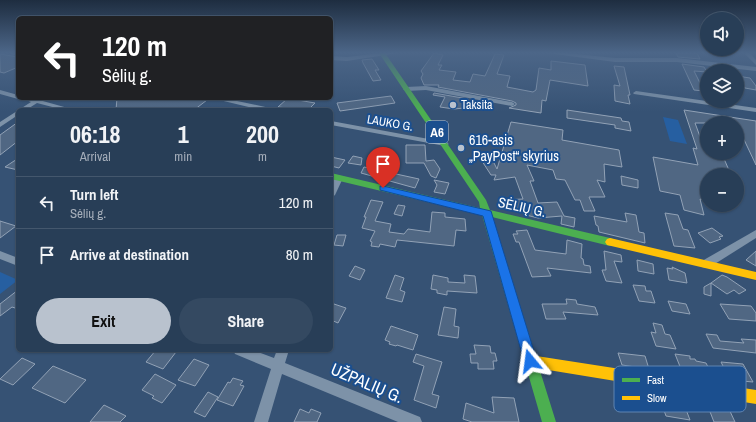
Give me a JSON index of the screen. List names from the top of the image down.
{
  "streets": {
    "main road": ["A6", "SĖLIŲ G."],
    "street": ["LAUKO G.", "UŽPALIŲ G."]
  },
  "crossings": [
    ["LAUKO G.", "A6"],
    ["A6", "SĖLIŲ G."]
  ],
  "places": ["Taksita", "616-asis „PayPost“ skyrius"],
  "legend": ["Fast", "Slow"],
  "page": {
    "map_buttons": ["+", "−"],
    "turn": ["120 m", "Sėlių g."],
    "eta": [
      "06:18",
      "Arrival",
      "1",
      "min",
      "200",
      "m"
    ],
    "list": [
      {
        "name": "Turn left",
        "note": "Sėlių g.",
        "value": "120 m"
      },
      {
        "name": "Arrive at destination",
        "value": "80 m"
      }
    ],
    "buttons": ["Exit", "Share"]
  }
}
